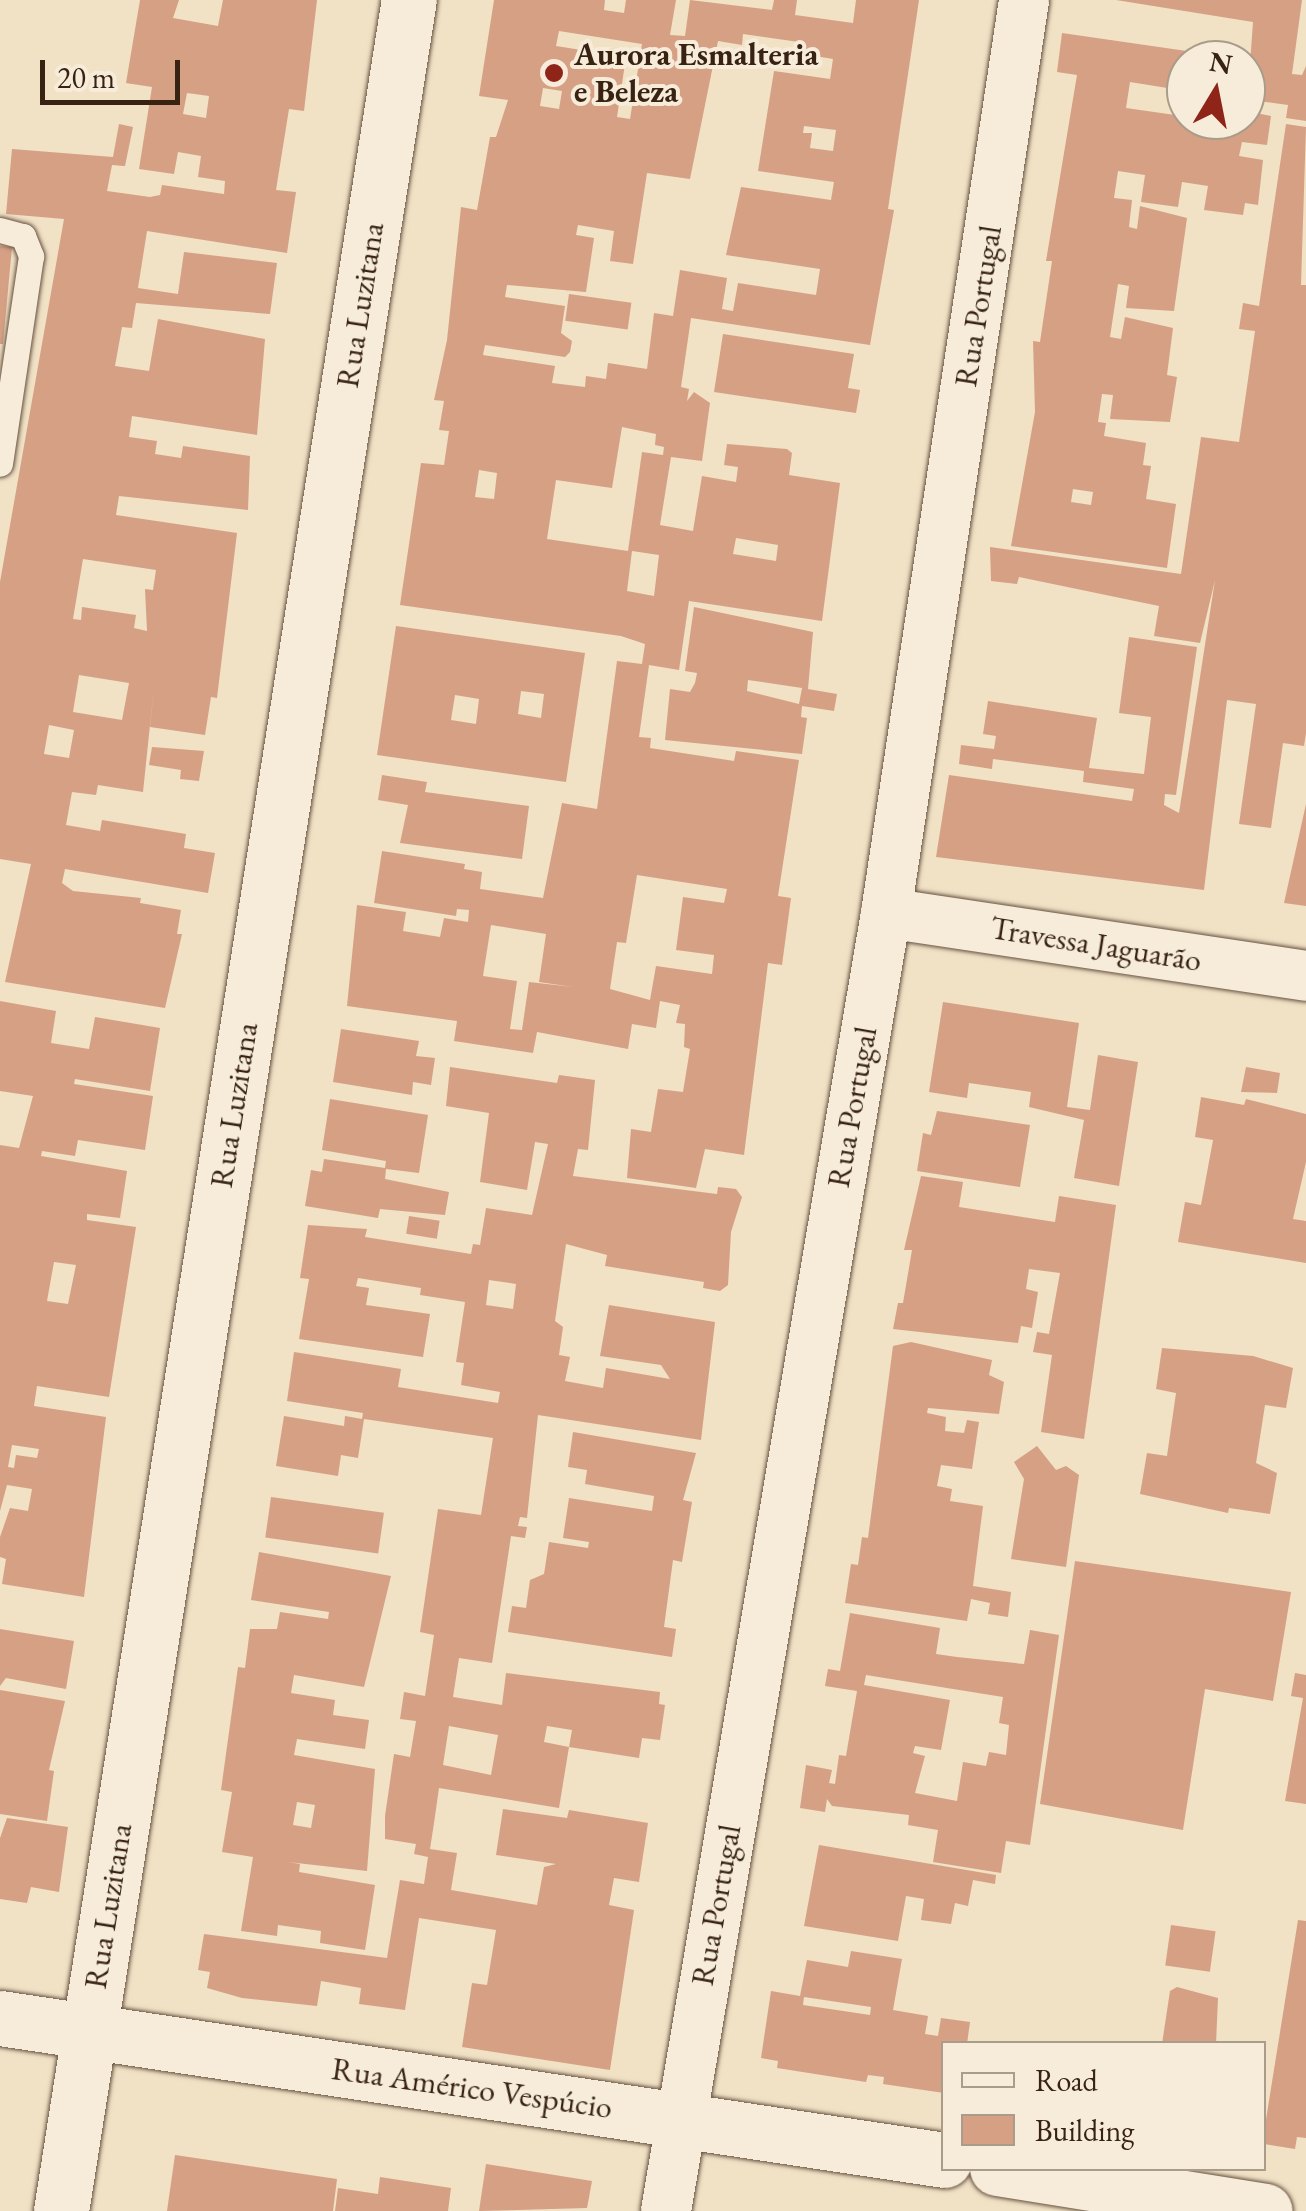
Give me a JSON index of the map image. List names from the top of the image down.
{
  "streets": {
    "street": [
      "Rua Luzitana",
      "Rua Portugal",
      "Travessa Jaguarão",
      "Rua Américo Vespúcio"
    ]
  },
  "crossings": [
    ["Rua Luzitana", "Rua Américo Vespúcio"],
    ["Rua Portugal", "Travessa Jaguarão"],
    ["Rua Portugal", "Rua Américo Vespúcio"]
  ],
  "places": ["Aurora Esmalteria e Beleza"],
  "legend": ["Road", "Building"],
  "scale_bar": "20 m",
  "north": "top"
}
